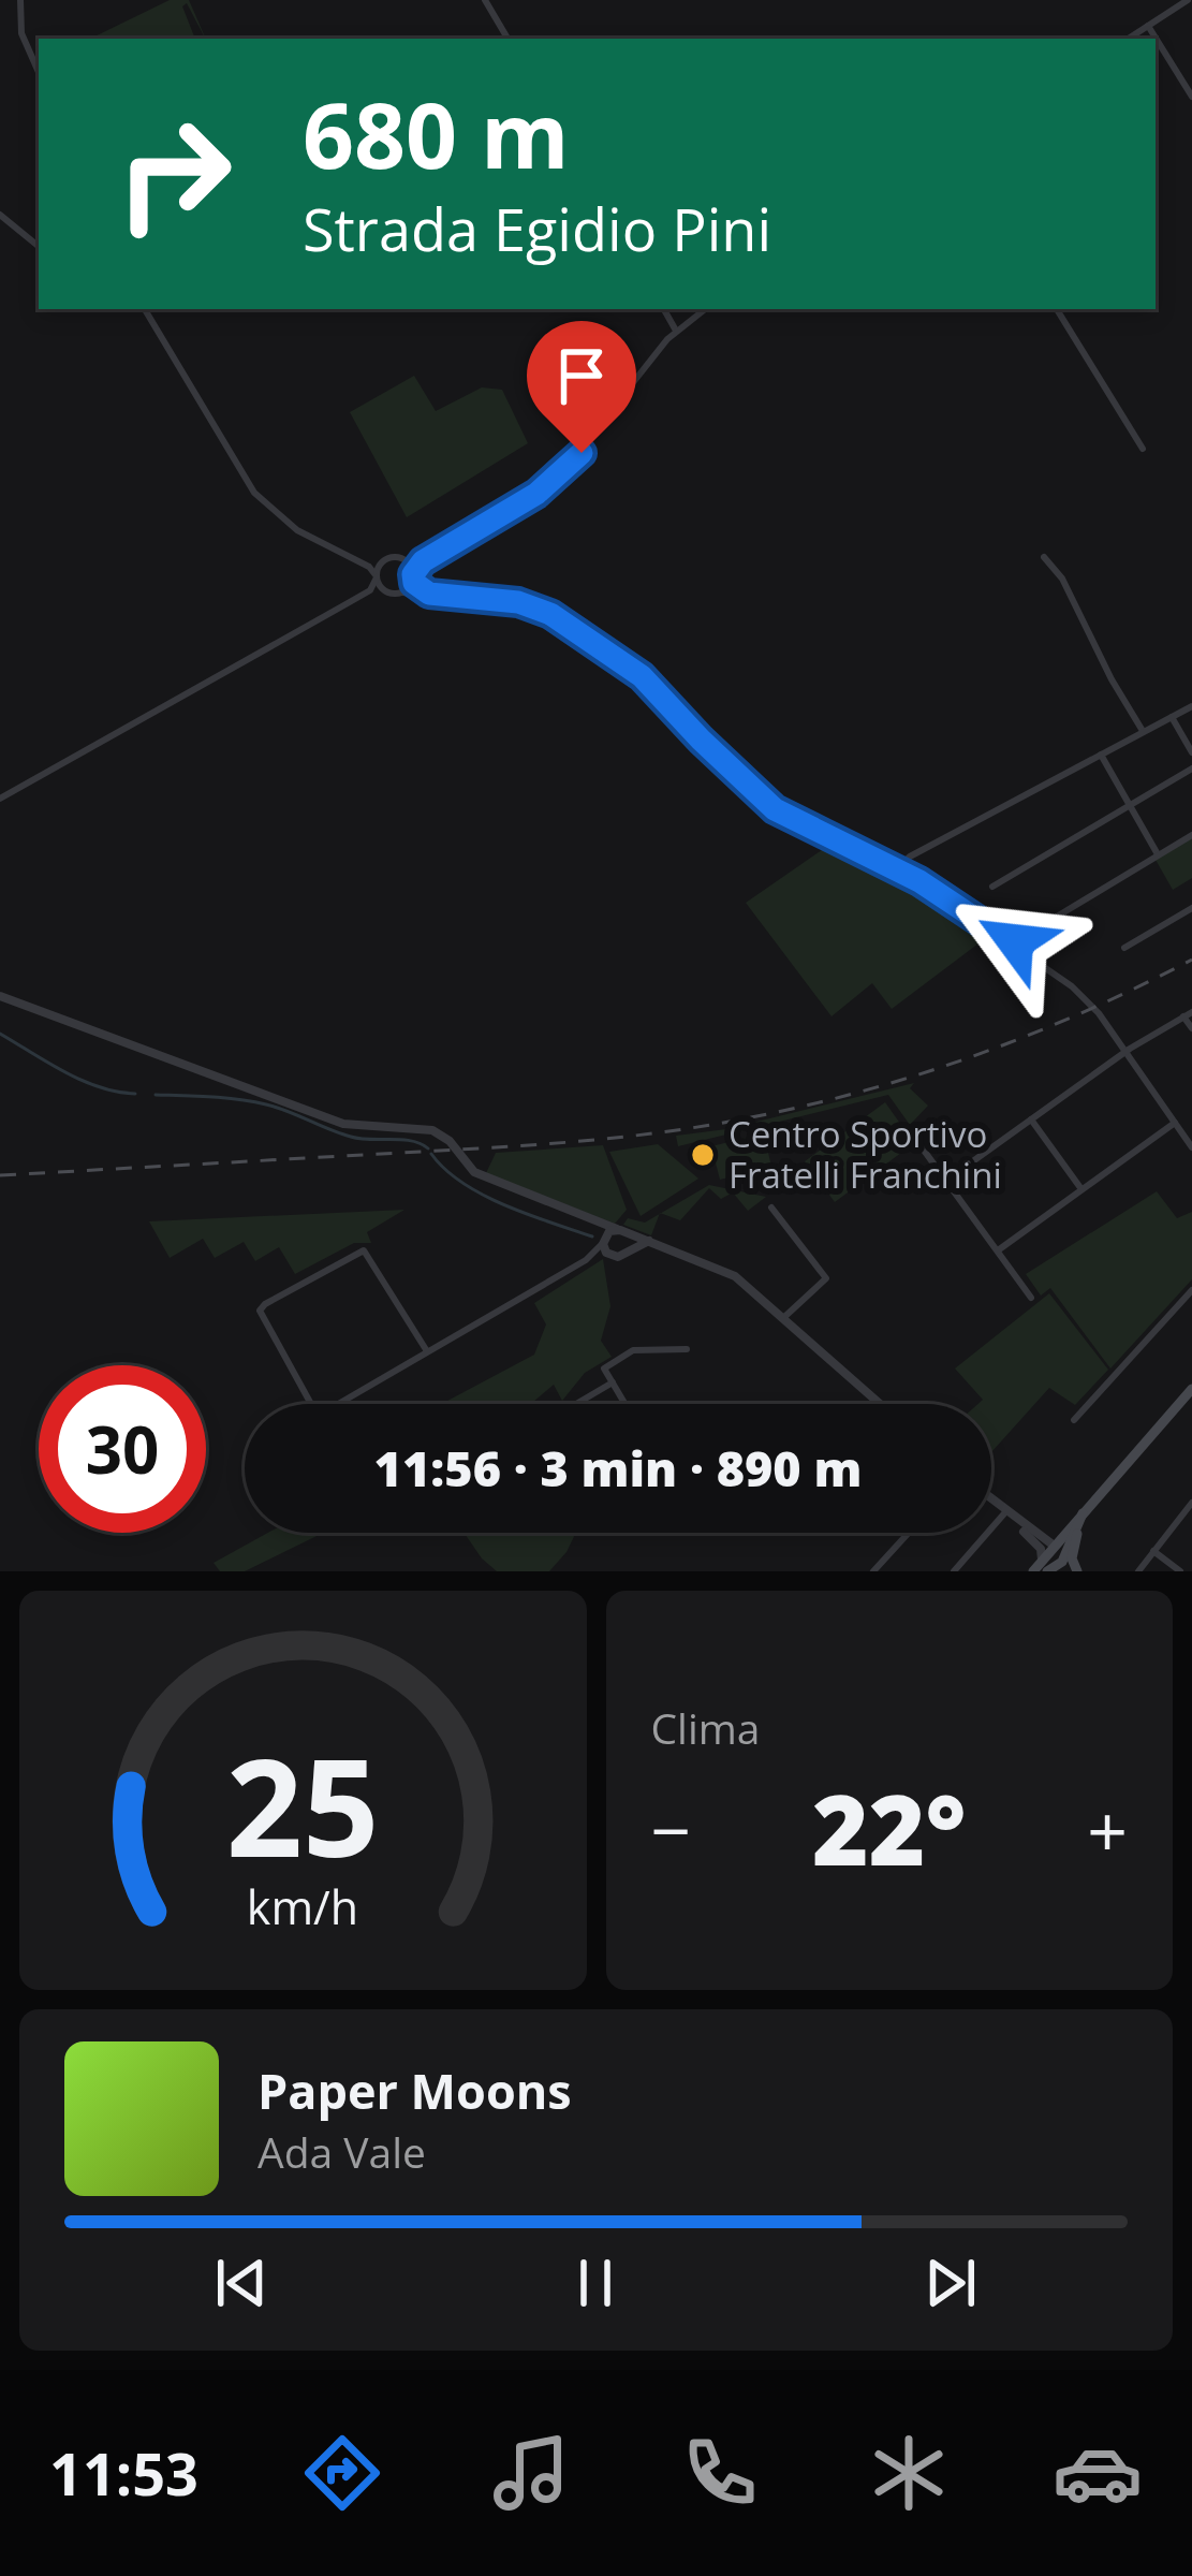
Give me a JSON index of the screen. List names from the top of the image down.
{
  "places": ["Centro Sportivo Fratelli Franchini"],
  "page": {
    "turn": ["680 m", "Strada Egidio Pini"],
    "limit": "30",
    "trip": "11:56 · 3 min · 890 m",
    "tile": "Clima",
    "heat": ["−", "22°", "+"],
    "song": ["Paper Moons", "Ada Vale"],
    "tabs": "11:53",
    "gauge": ["25", "km/h"]
  }
}
